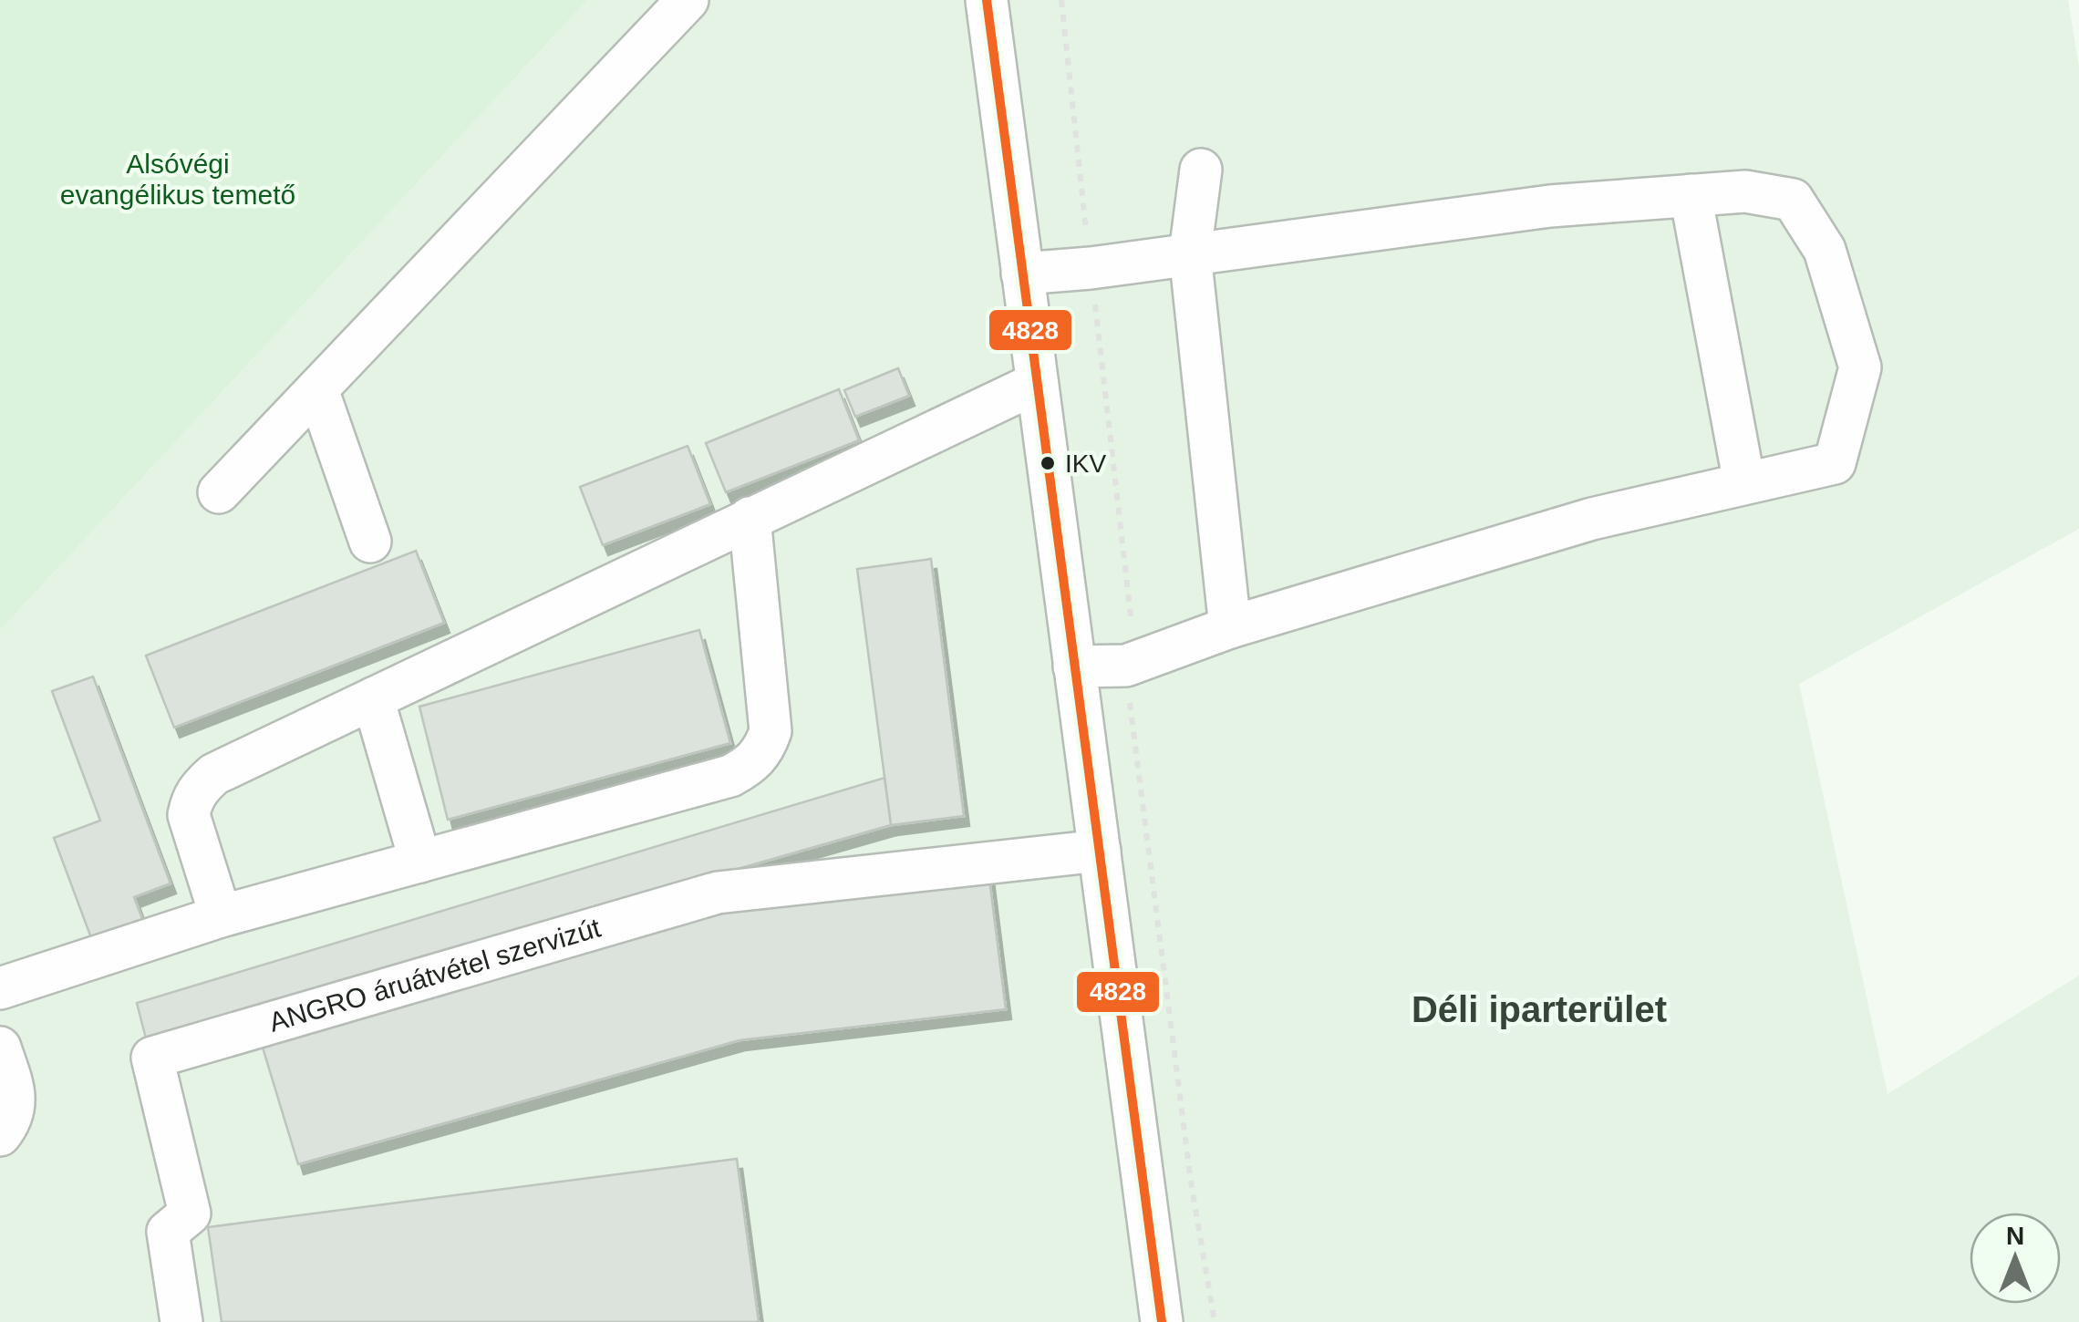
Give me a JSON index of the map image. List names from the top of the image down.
{
  "streets": {
    "street": ["ANGRO áruátvétel szervizút"]
  },
  "districts": ["Déli iparterület"],
  "parks": ["Alsóvégi evangélikus temető"],
  "places": ["IKV"],
  "lines": ["transit line 4828"],
  "north": "top"
}
